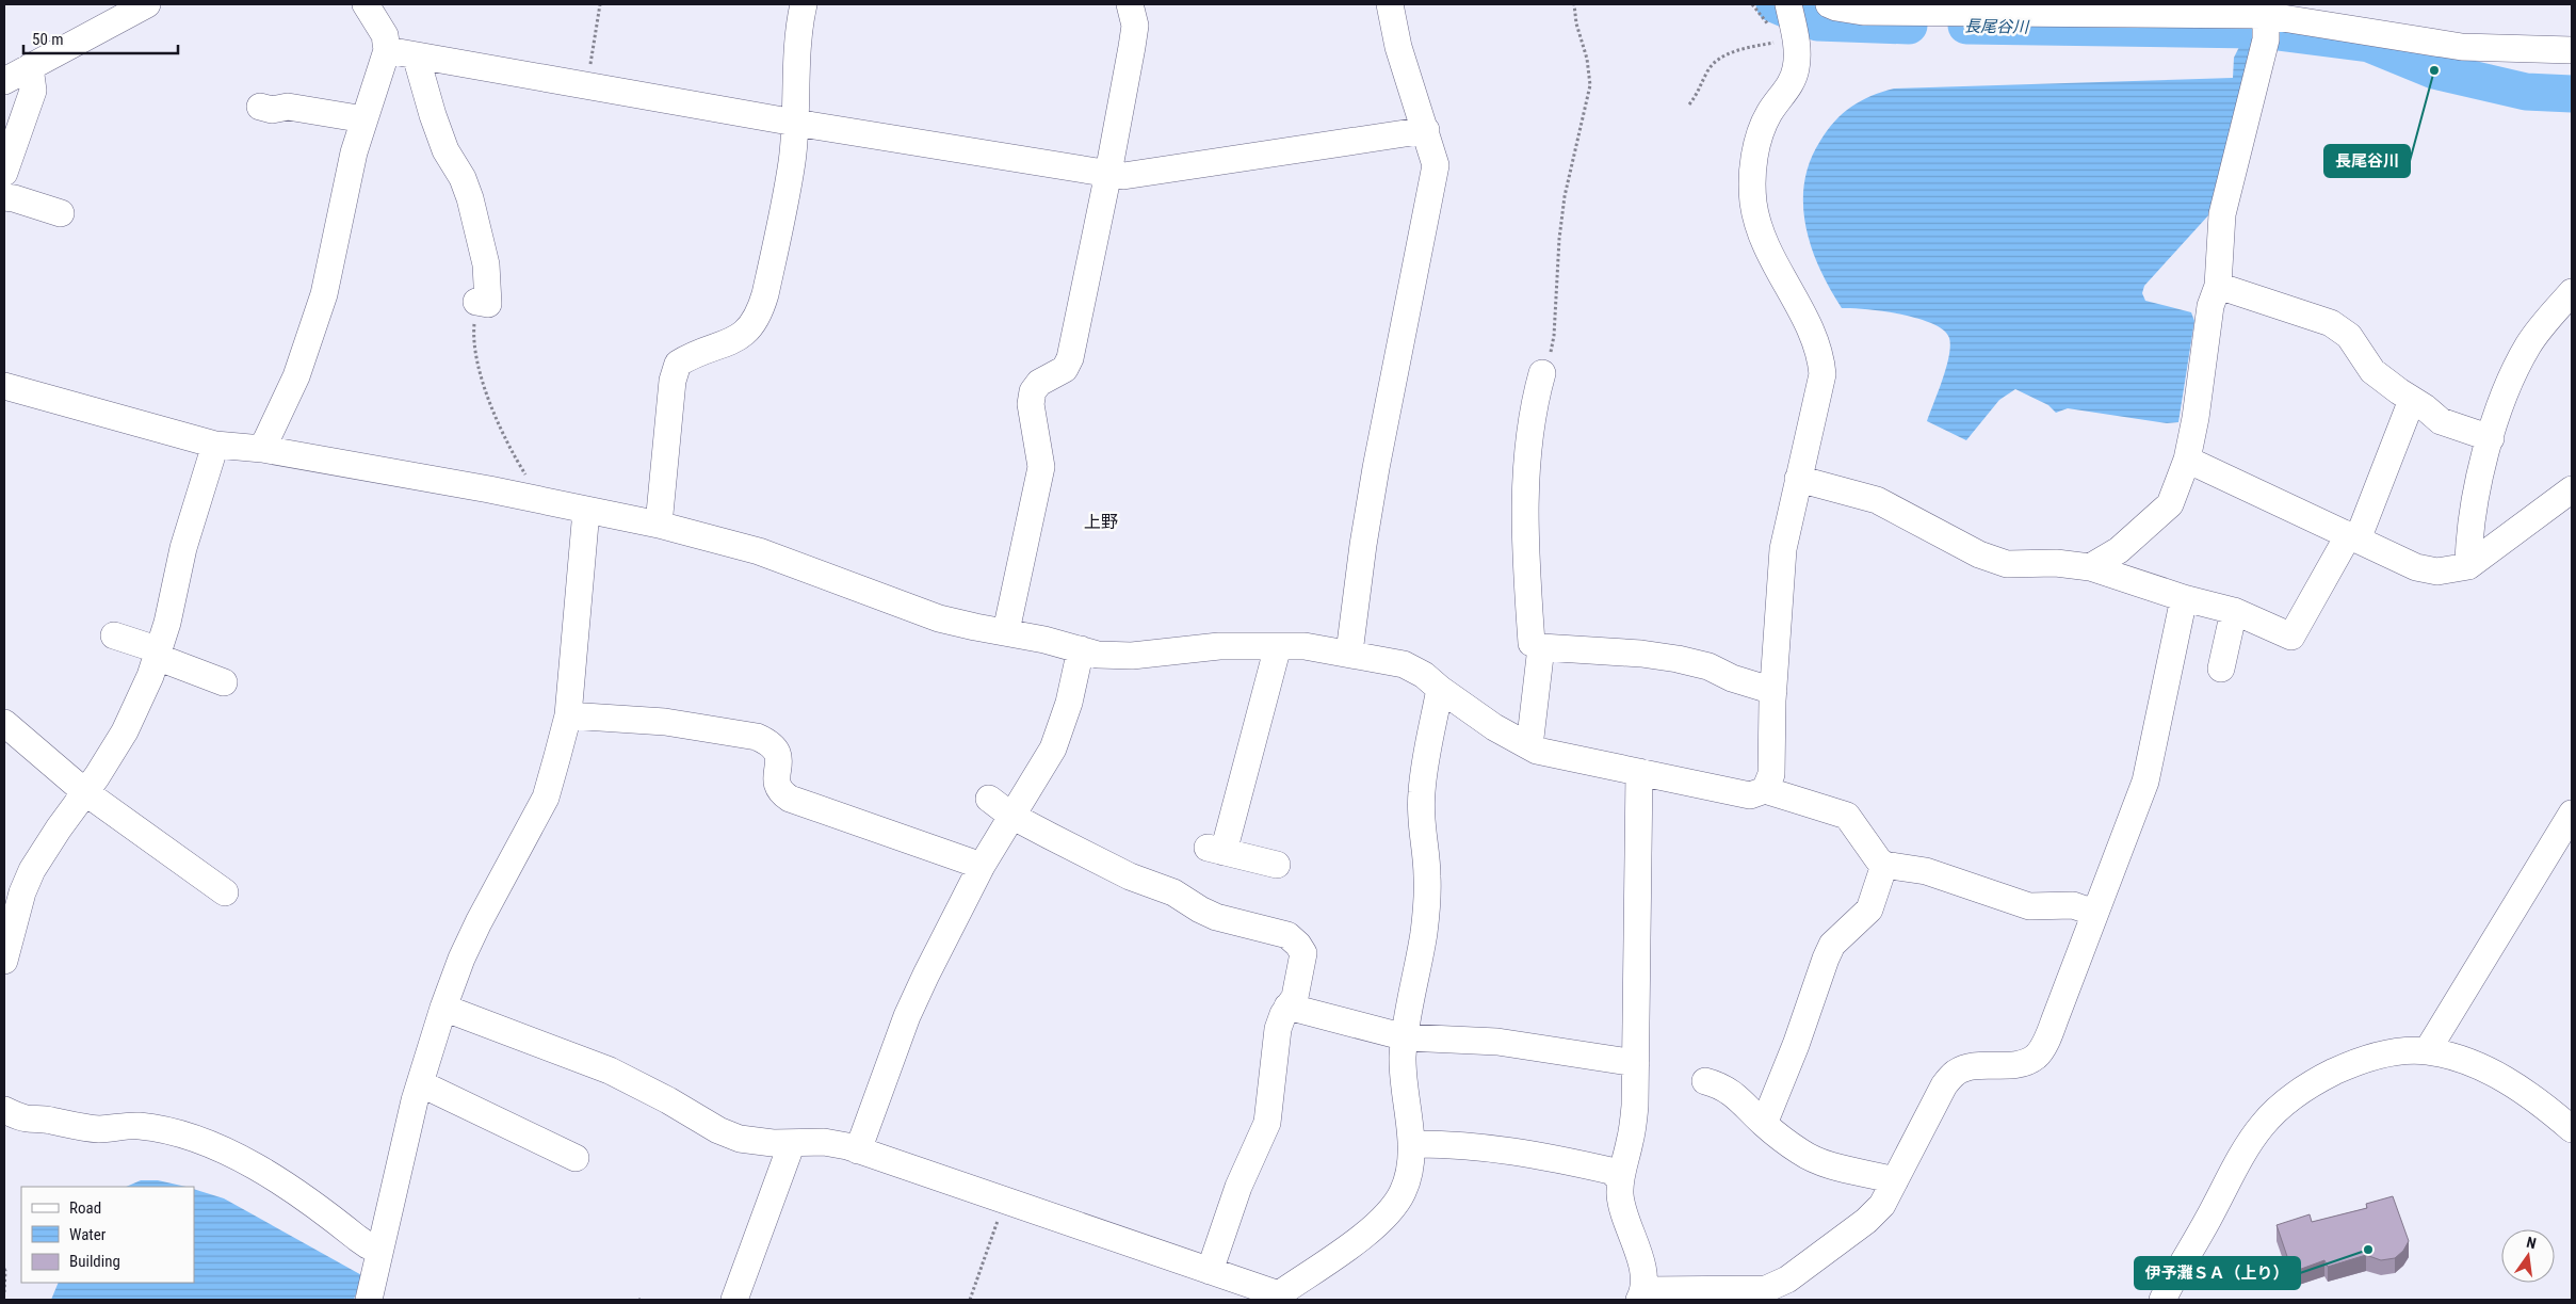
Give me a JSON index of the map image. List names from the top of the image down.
{
  "districts": ["上野"],
  "water": ["長尾谷川"],
  "places": ["長尾谷川", "伊予灘ＳＡ（上り）"],
  "legend": ["Road", "Water", "Building"],
  "scale_bar": "50 m",
  "north": "top"
}
